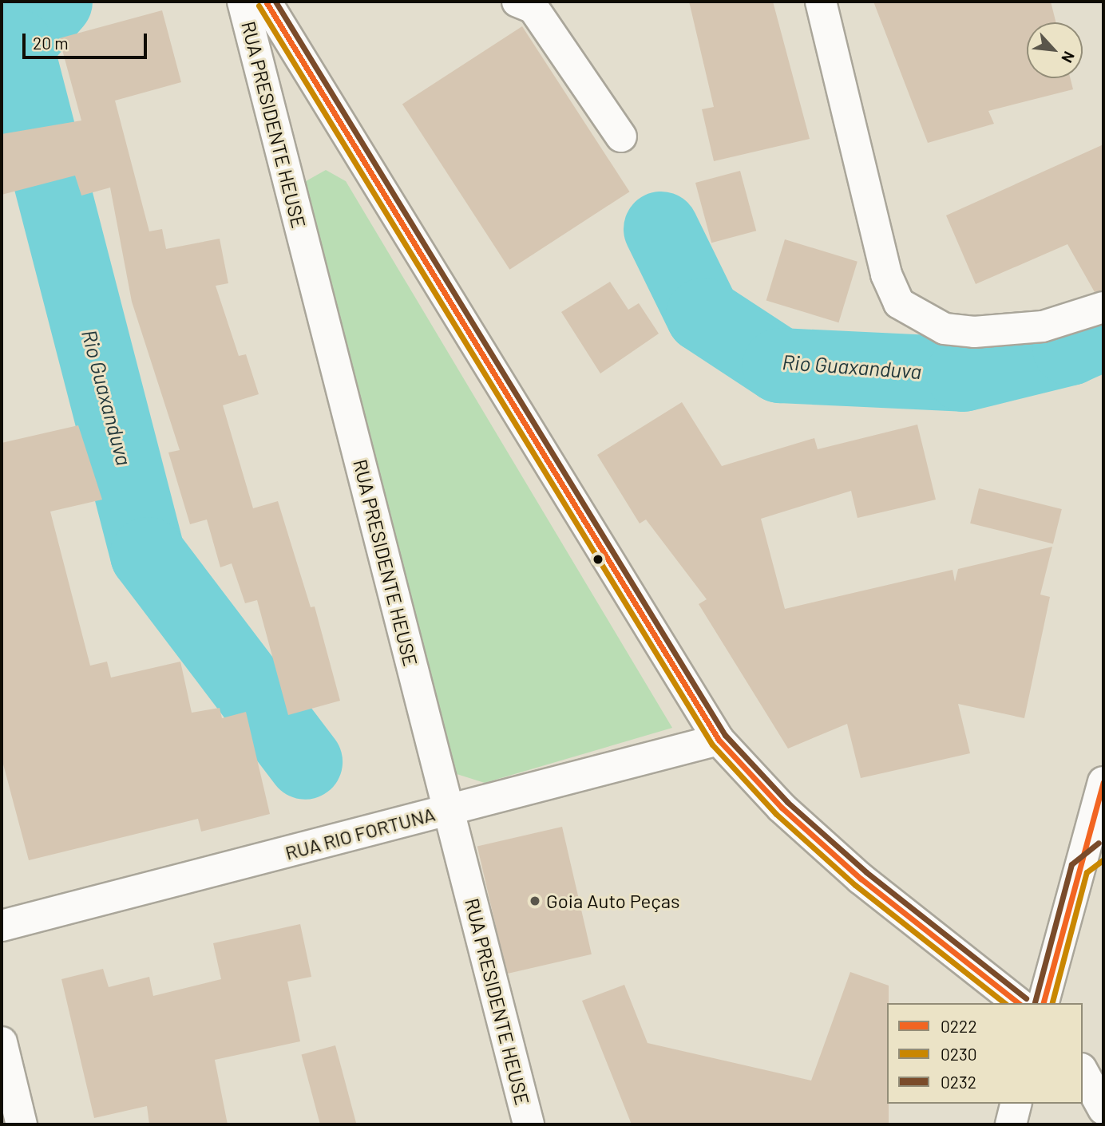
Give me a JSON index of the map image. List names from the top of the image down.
{
  "streets": {
    "street": ["RUA PRESIDENTE HEUSE", "RUA RIO FORTUNA"]
  },
  "crossings": [
    ["RUA PRESIDENTE HEUSE", "RUA RIO FORTUNA"]
  ],
  "water": ["Rio Guaxanduva"],
  "places": ["Goia Auto Peças"],
  "lines": ["transit line 0222", "transit line 0232", "transit line 0230"],
  "legend": ["0222", "0230", "0232"],
  "scale_bar": "20 m",
  "north": "bottom right"
}
